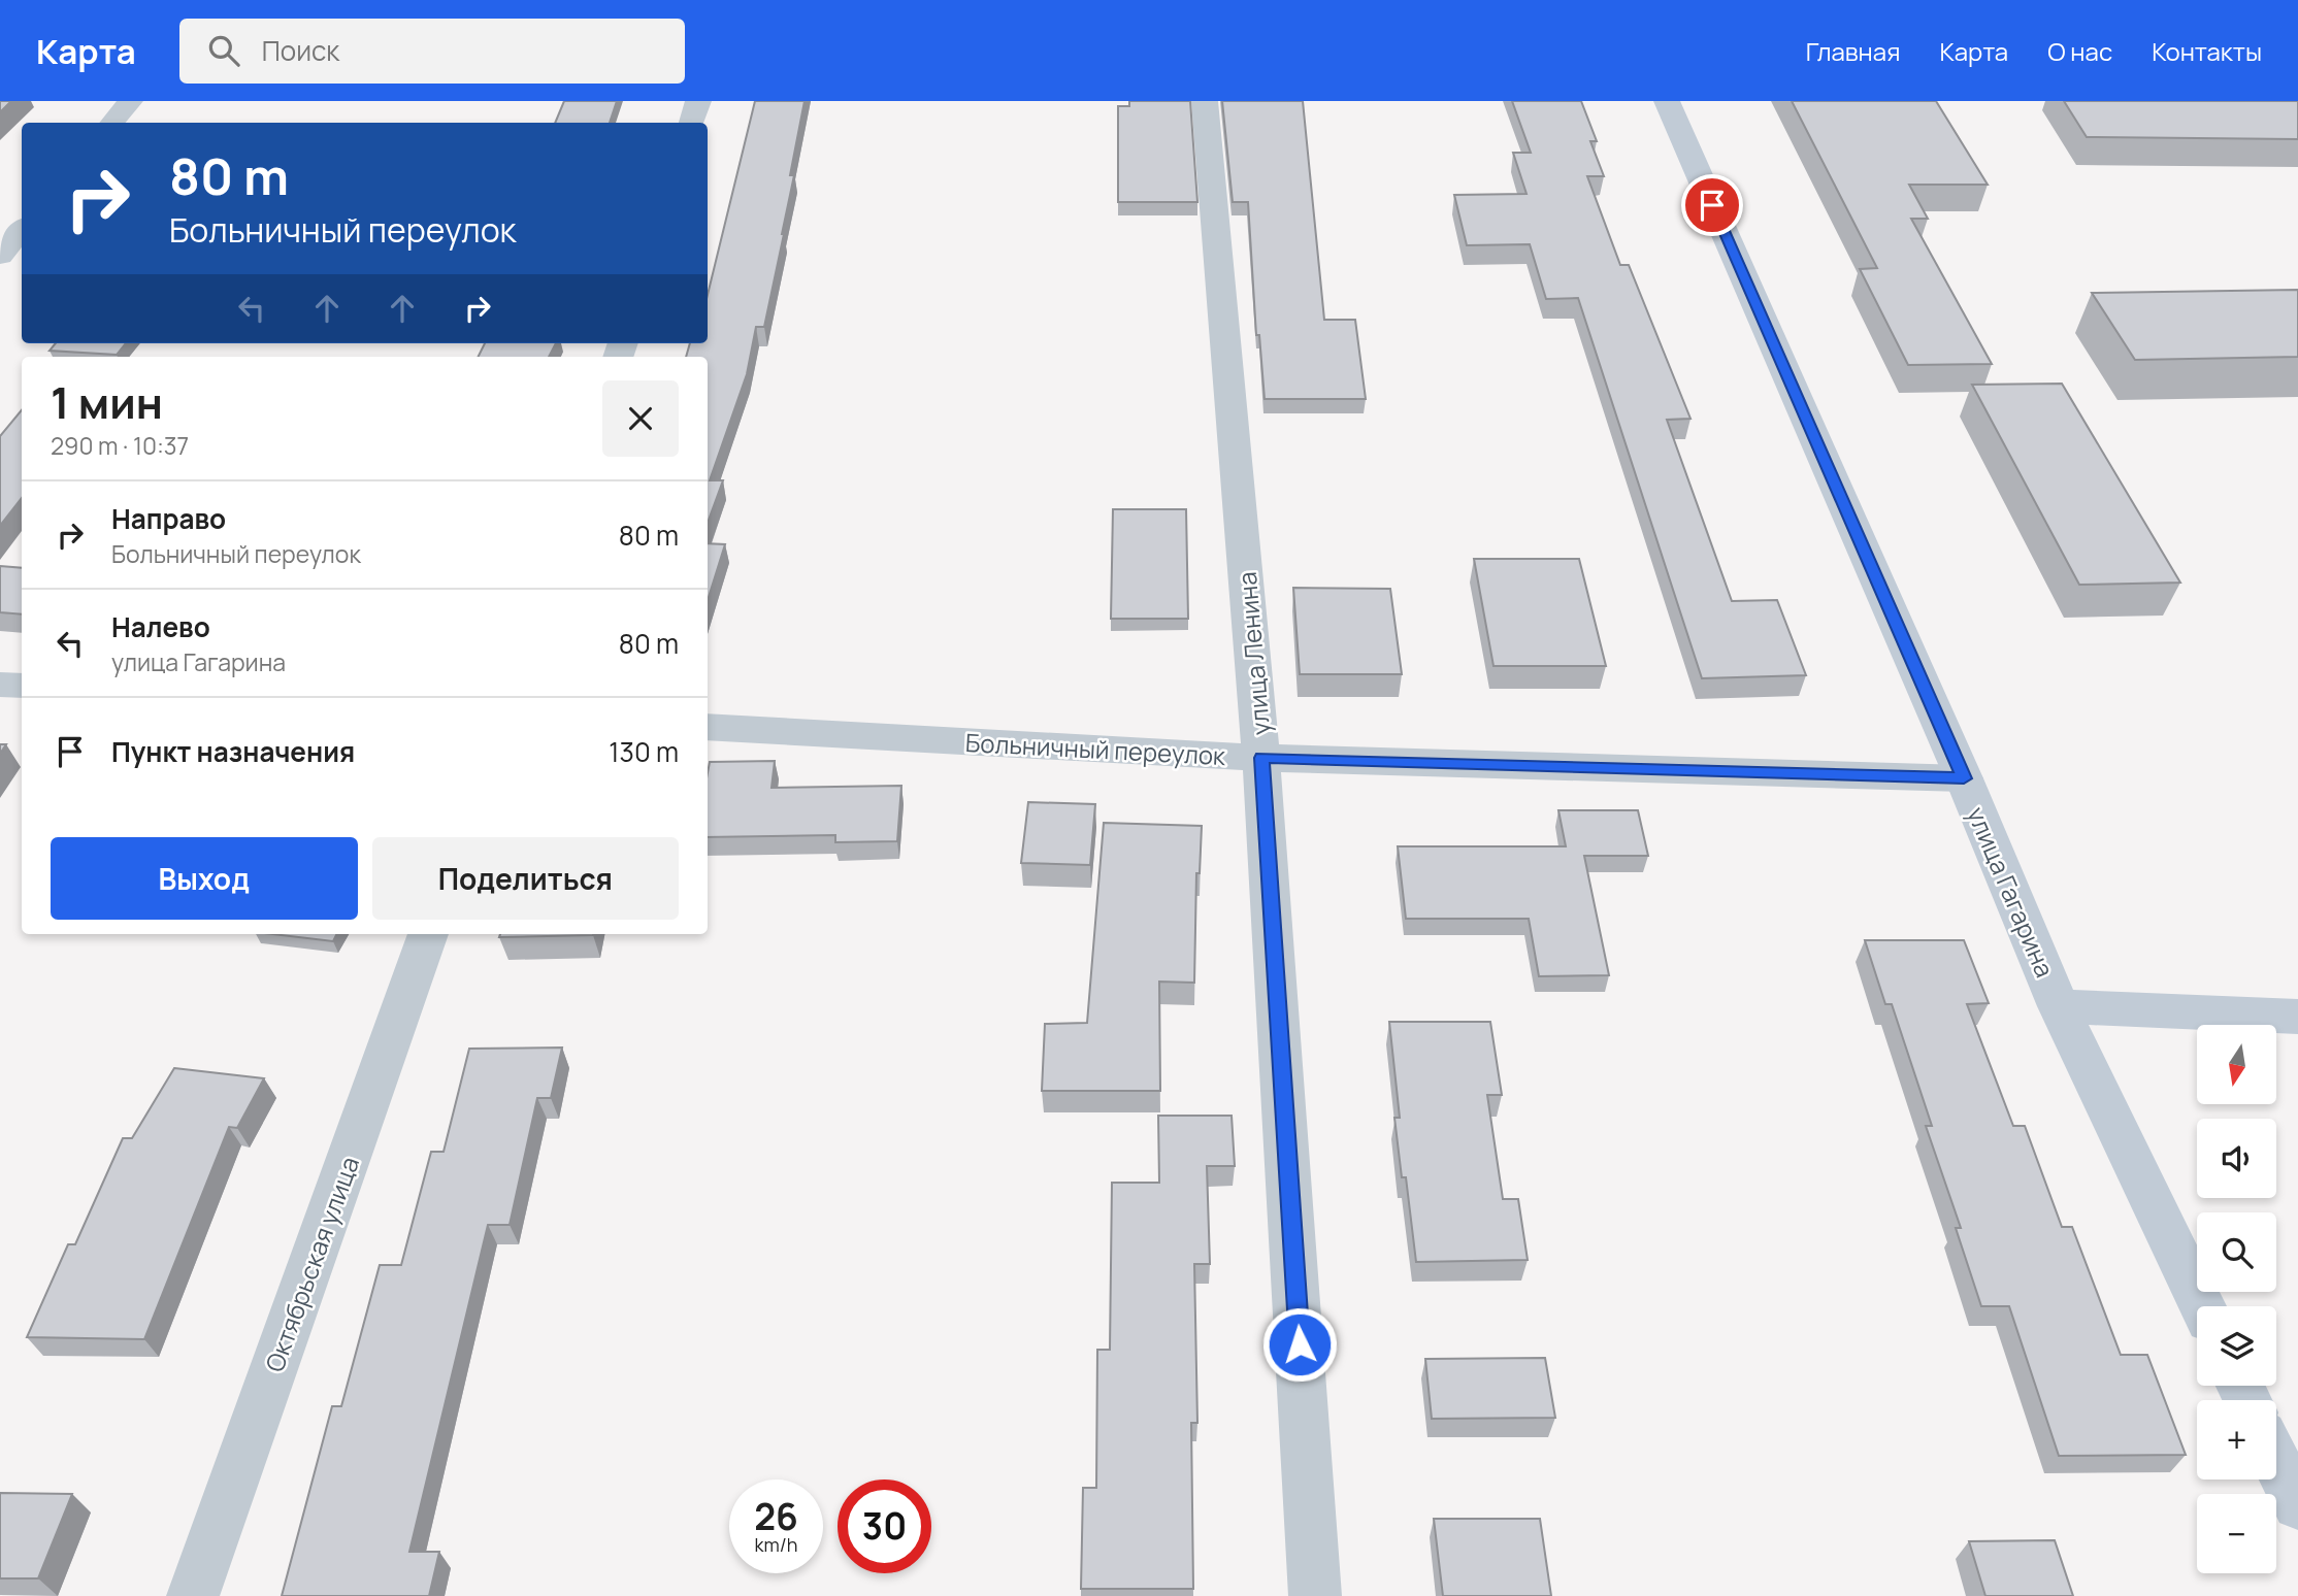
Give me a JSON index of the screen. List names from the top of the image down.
{
  "streets": {
    "main road": ["улица Гагарина"],
    "street": ["улица Ленина", "Больничный переулок", "Октябрьская улица"]
  },
  "crossings": [
    ["улица Ленина", "Больничный переулок"],
    ["Больничный переулок", "улица Гагарина"]
  ],
  "north": "bottom",
  "page": {
    "header": "Карта",
    "search": "Поиск",
    "nav": [
      "Главная",
      "Карта",
      "О нас",
      "Контакты"
    ],
    "turn": ["80 m", "Больничный переулок"],
    "heading": ["1 мин", "290 m · 10:37"],
    "list": [
      {
        "name": "Направо",
        "note": "Больничный переулок",
        "value": "80 m"
      },
      {
        "name": "Налево",
        "note": "улица Гагарина",
        "value": "80 m"
      },
      {
        "name": "Пункт назначения",
        "value": "130 m"
      }
    ],
    "buttons": ["Выход", "Поделиться"],
    "map_buttons": ["+", "−"],
    "speed": "26 km/h",
    "limit": "30"
  }
}
